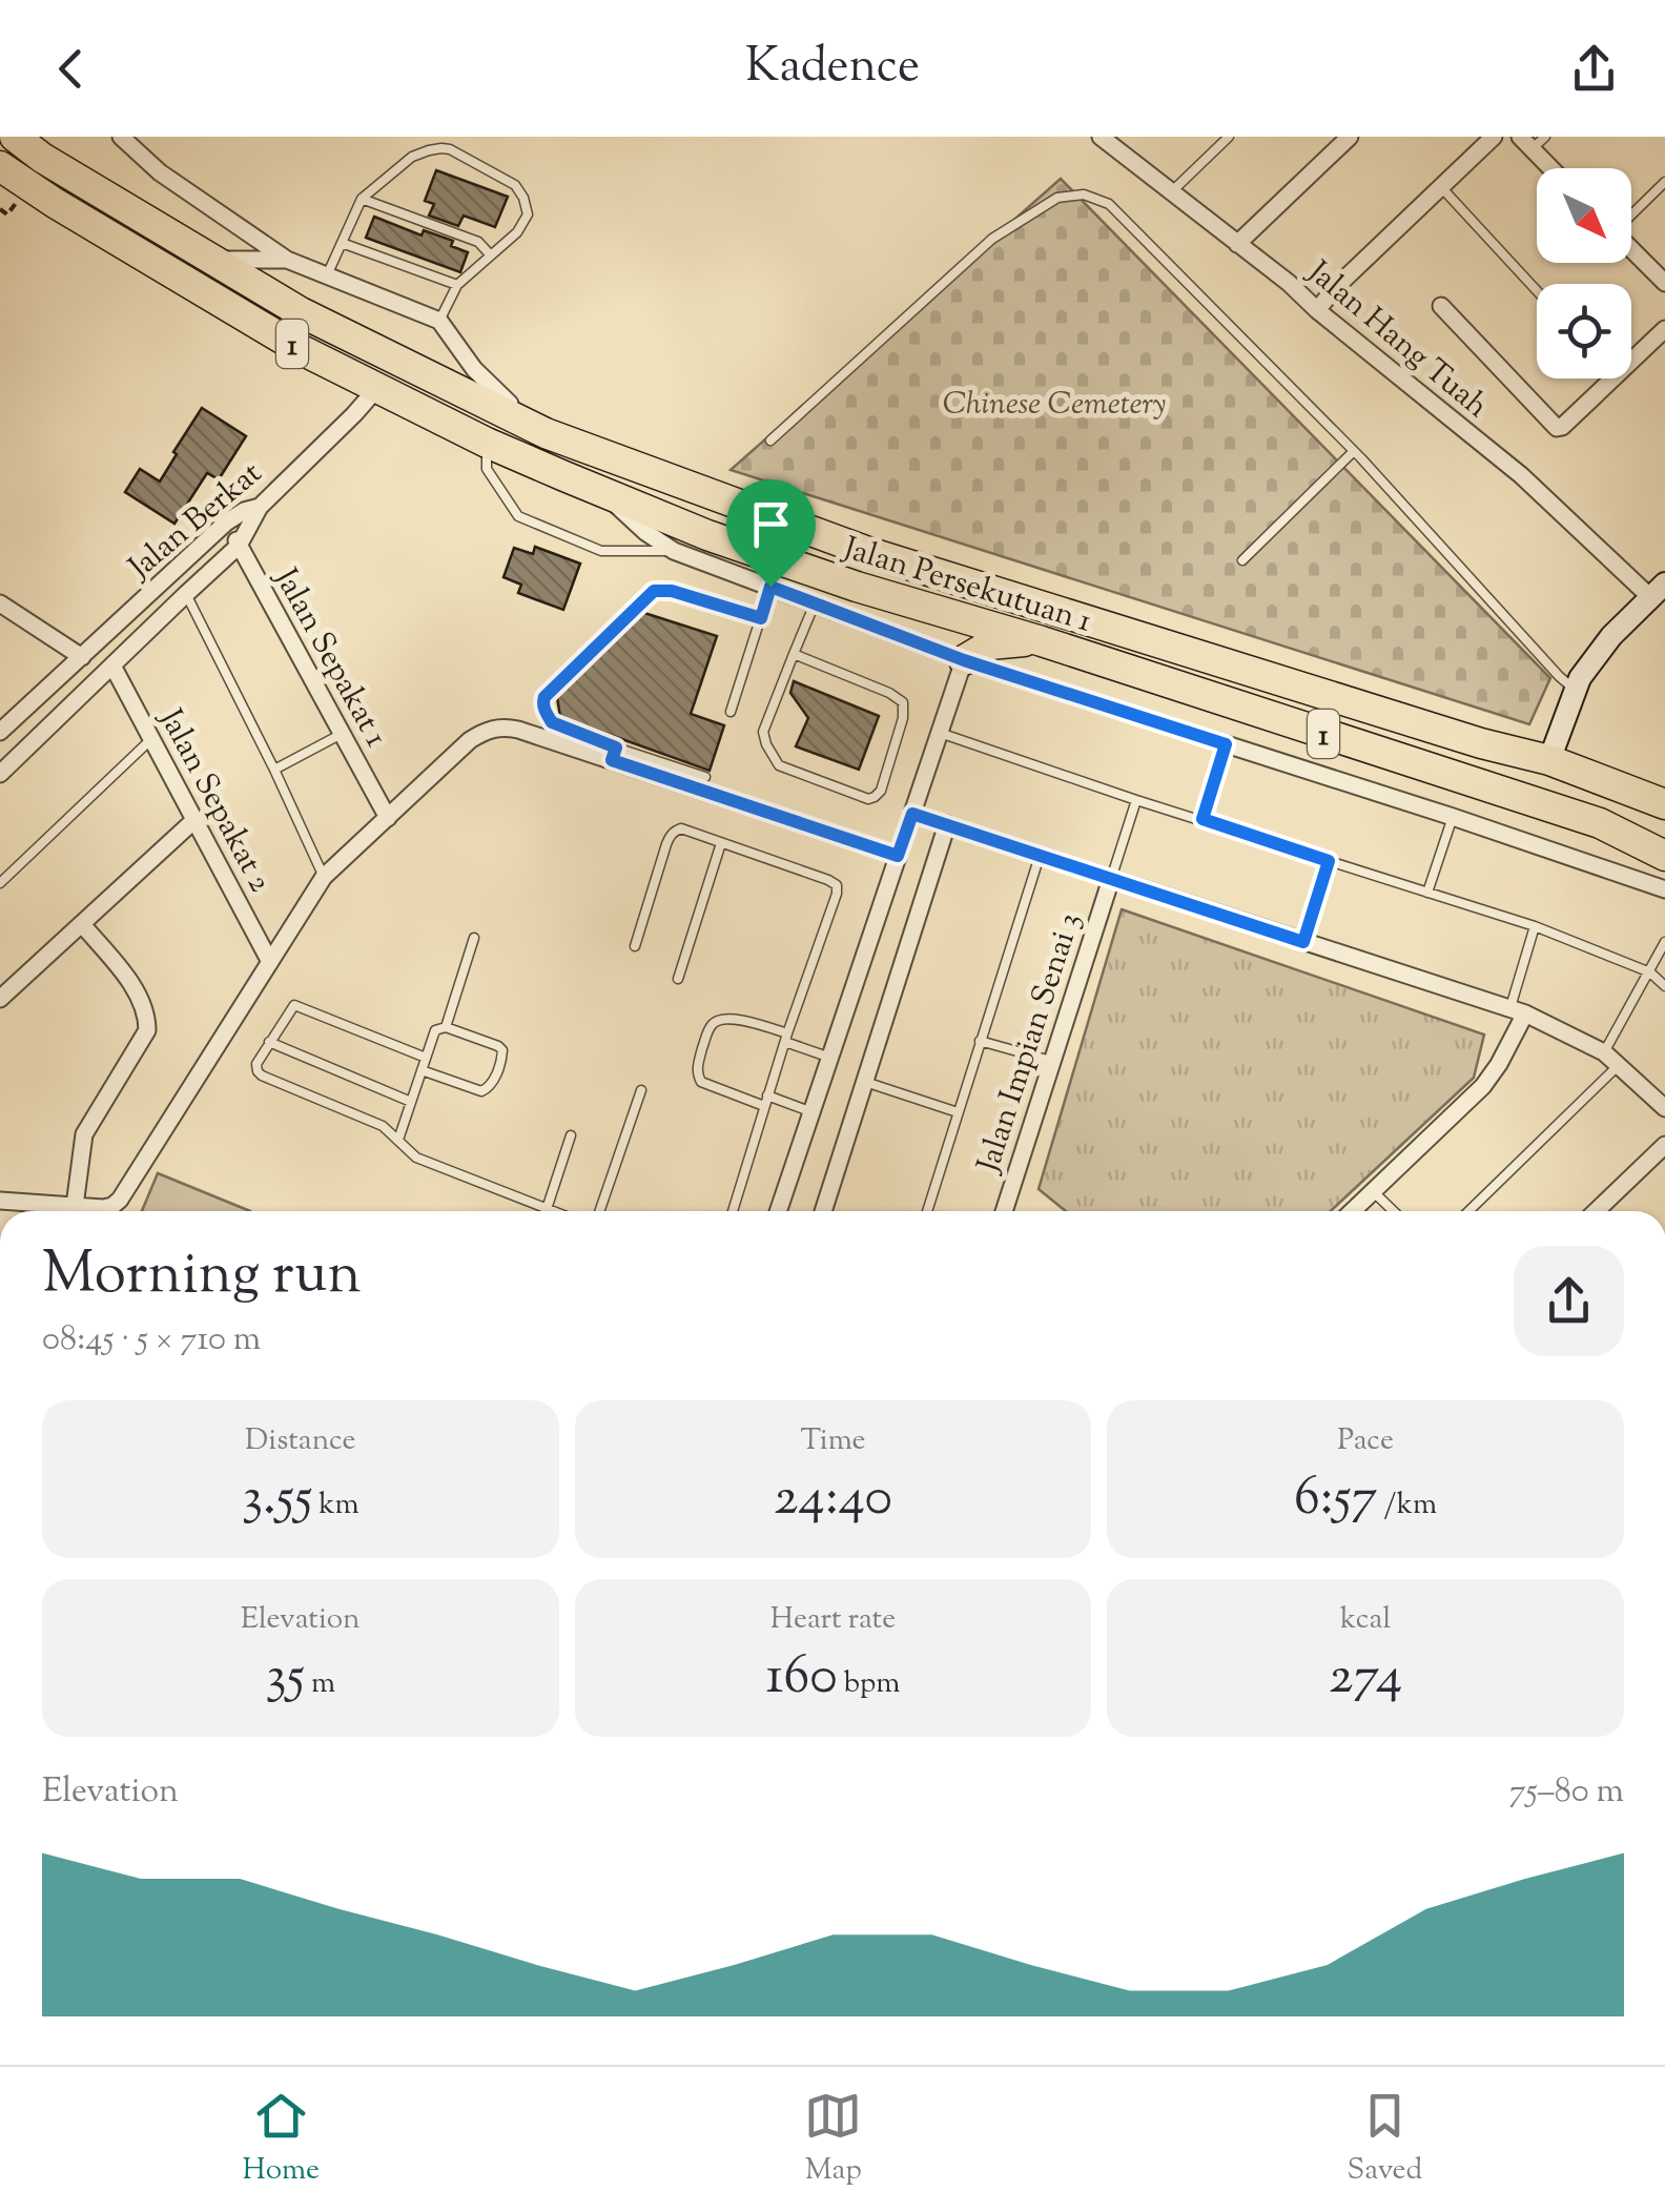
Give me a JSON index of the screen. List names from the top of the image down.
{
  "streets": {
    "highway": ["1", "Jalan Persekutuan 1"],
    "street": [
      "Jalan Hang Tuah",
      "Jalan Berkat",
      "Jalan Sepakat 1",
      "Jalan Sepakat 2",
      "Jalan Impian Senai 3"
    ]
  },
  "crossings": [
    ["Jalan Berkat", "Jalan Persekutuan 1"],
    ["Jalan Berkat", "Jalan Sepakat 1"]
  ],
  "parks": ["Chinese Cemetery"],
  "north": "bottom right",
  "page": {
    "header": "Kadence",
    "heading": ["Morning run", "08:45 · 5 × 710 m"],
    "stats": [
      ["Distance", "3.55 km"],
      ["Time", "24:40"],
      ["Pace", "6:57 /km"],
      ["Elevation", "35 m"],
      ["Heart rate", "160 bpm"],
      ["kcal", "274"]
    ],
    "chart": ["Elevation", "75–80 m"],
    "tabs": ["Home", "Map", "Saved"]
  }
}
